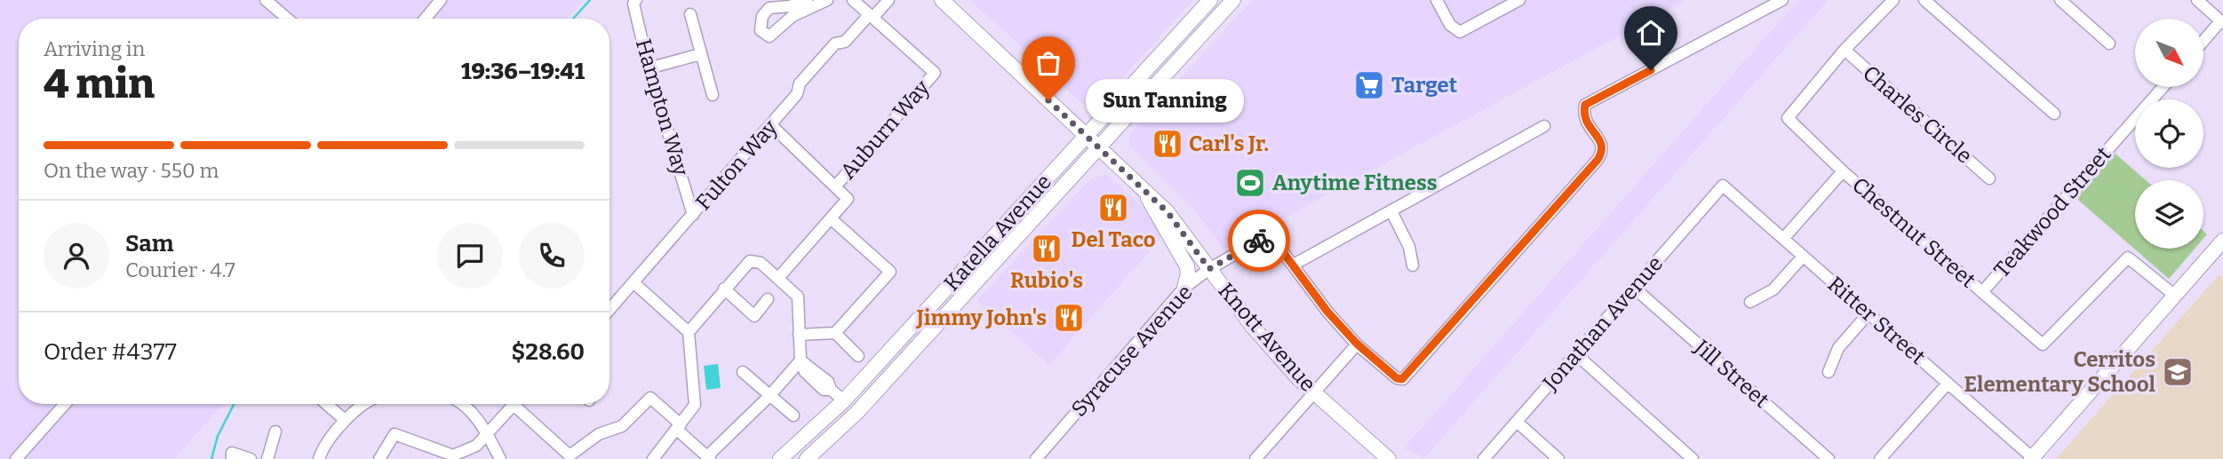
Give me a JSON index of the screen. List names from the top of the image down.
{
  "streets": {
    "main road": ["Katella Avenue", "Knott Avenue"],
    "street": [
      "Hampton Way",
      "Charles Circle",
      "Auburn Way",
      "Fulton Way",
      "Teakwood Street",
      "Chestnut Street",
      "Ritter Street",
      "Jonathan Avenue",
      "Syracuse Avenue",
      "Jill Street"
    ]
  },
  "crossings": [
    ["Hampton Way", "Fulton Way"],
    ["Charles Circle", "Chestnut Street"],
    ["Auburn Way", "Fulton Way"],
    ["Teakwood Street", "Chestnut Street"],
    ["Katella Avenue", "Knott Avenue"],
    ["Ritter Street", "Jonathan Avenue"],
    ["Jonathan Avenue", "Jill Street"],
    ["Knott Avenue", "Syracuse Avenue"]
  ],
  "places": {
    "supermarket": ["Target"],
    "other": ["Sun Tanning"],
    "restaurant": [
      "Carl's Jr.",
      "Del Taco",
      "Rubio's",
      "Jimmy John's"
    ],
    "sports": ["Anytime Fitness"],
    "school or university": ["Cerritos Elementary School"]
  },
  "north": "bottom right",
  "page": {
    "heading": ["4 min", "Arriving in", "19:36–19:41"],
    "panel": [
      "Sam",
      "Courier · 4.7",
      "Order #4377",
      "$28.60"
    ],
    "bubble": "Sun Tanning",
    "bar": "On the way · 550 m"
  }
}
